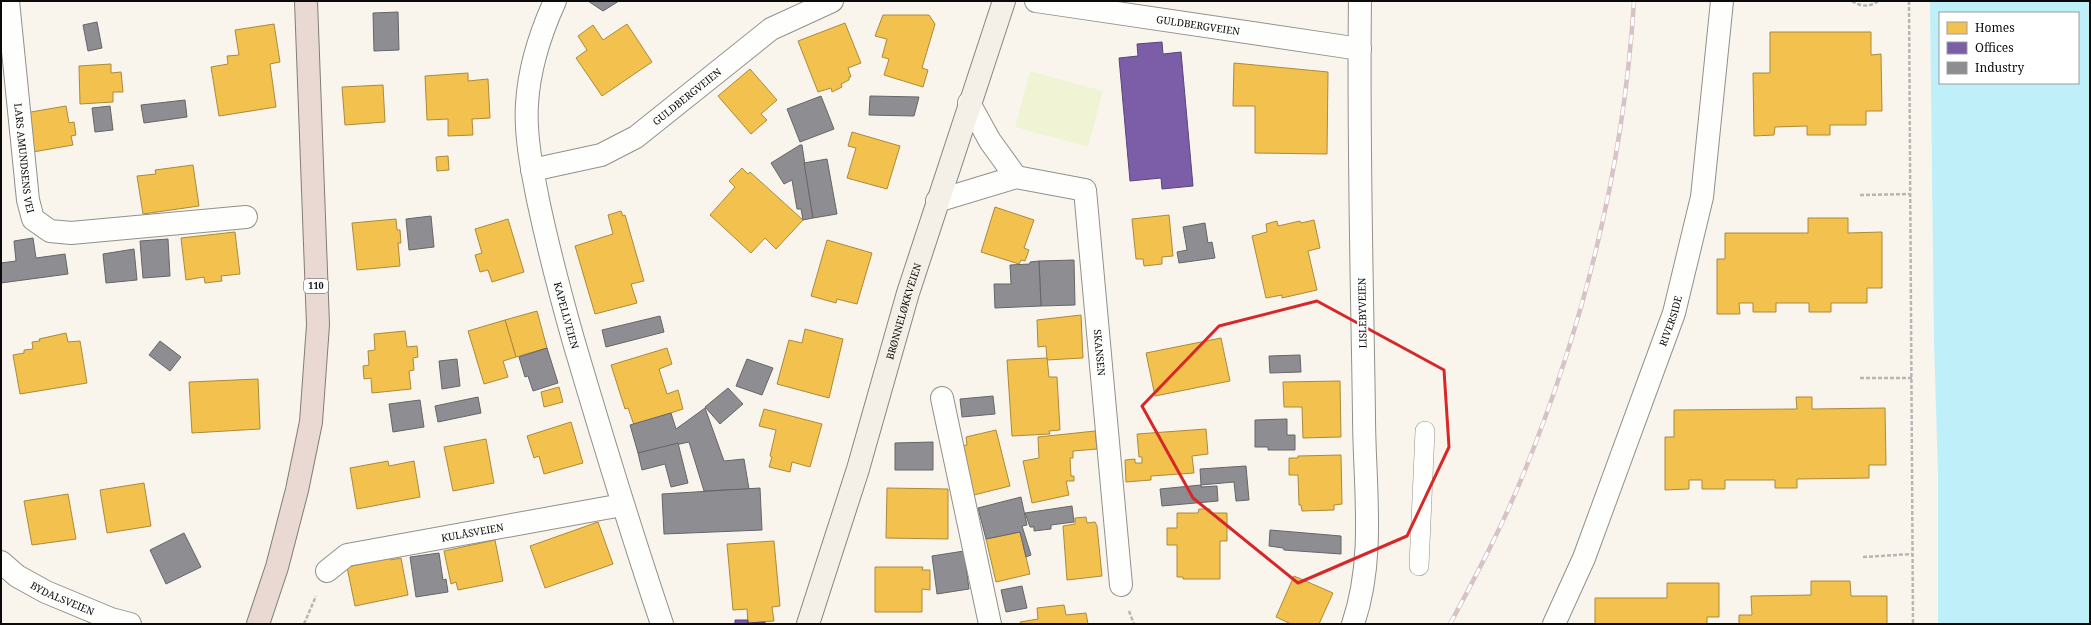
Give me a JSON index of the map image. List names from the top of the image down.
{
  "streets": {
    "highway": ["110"],
    "street": [
      "GULDBERGVEIEN",
      "LARS AMUNDSENS VEI",
      "BRØNNELØKKVEIEN",
      "LISLEBYVEIEN",
      "KAPELLVEIEN",
      "RIVERSIDE",
      "SKANSEN",
      "KULÅSVEIEN",
      "BYDALSVEIEN"
    ]
  },
  "crossings": [
    ["GULDBERGVEIEN", "LISLEBYVEIEN"],
    ["GULDBERGVEIEN", "KAPELLVEIEN"],
    ["BRØNNELØKKVEIEN", "SKANSEN"],
    ["KAPELLVEIEN", "KULÅSVEIEN"]
  ],
  "legend": ["Homes", "Offices", "Industry"]
}
